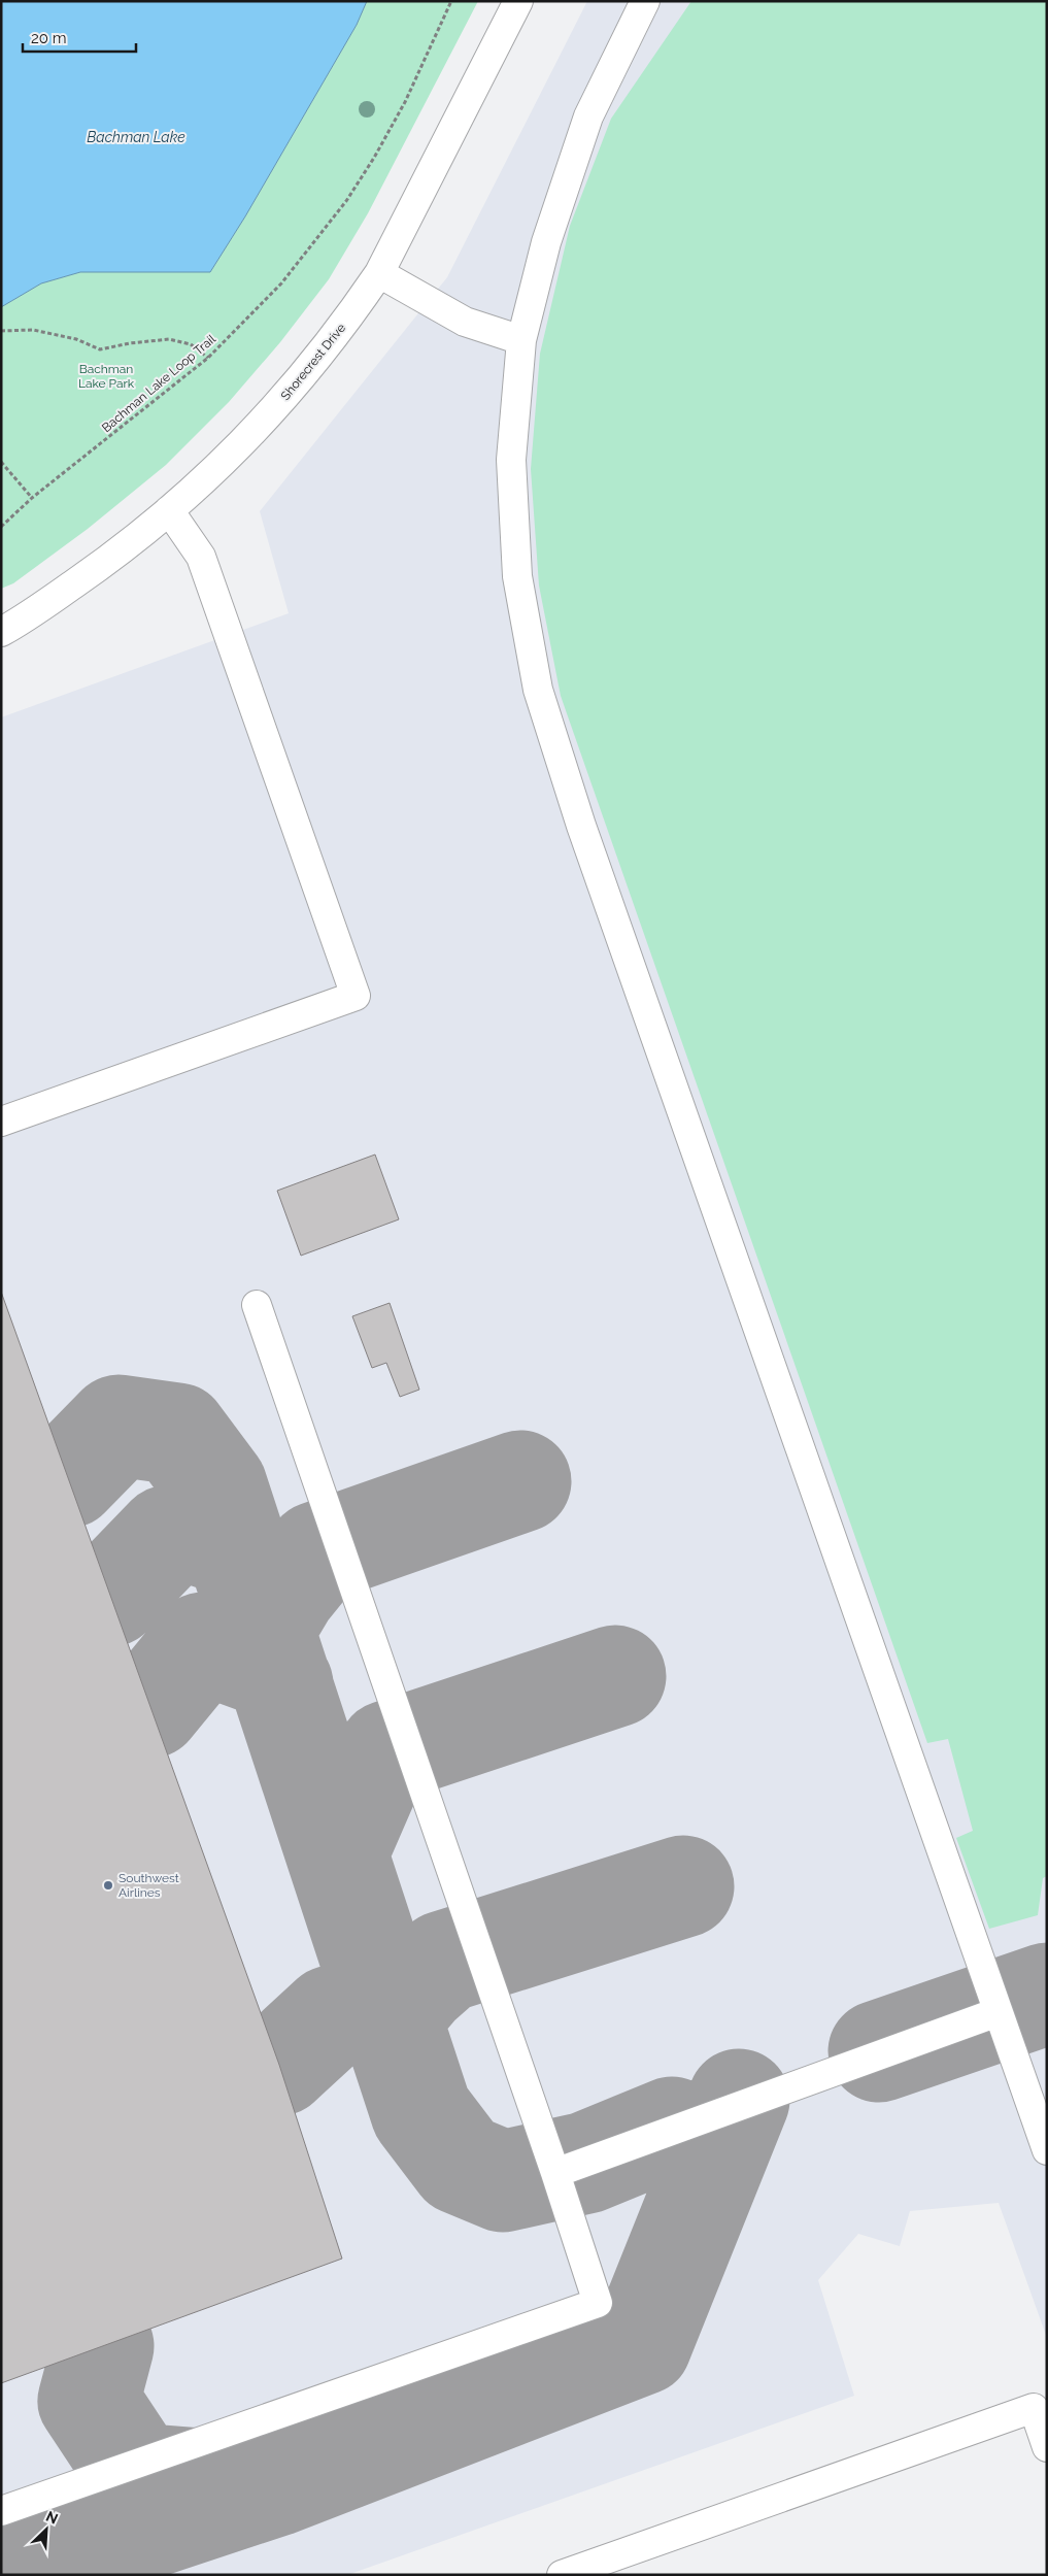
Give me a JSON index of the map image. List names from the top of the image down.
{
  "streets": {
    "street": ["Shorecrest Drive"],
    "path": ["Bachman Lake Loop Trail"]
  },
  "water": ["Bachman Lake"],
  "parks": ["Bachman Lake Park"],
  "places": ["Southwest Airlines"],
  "scale_bar": "20 m",
  "north": "top right"
}
